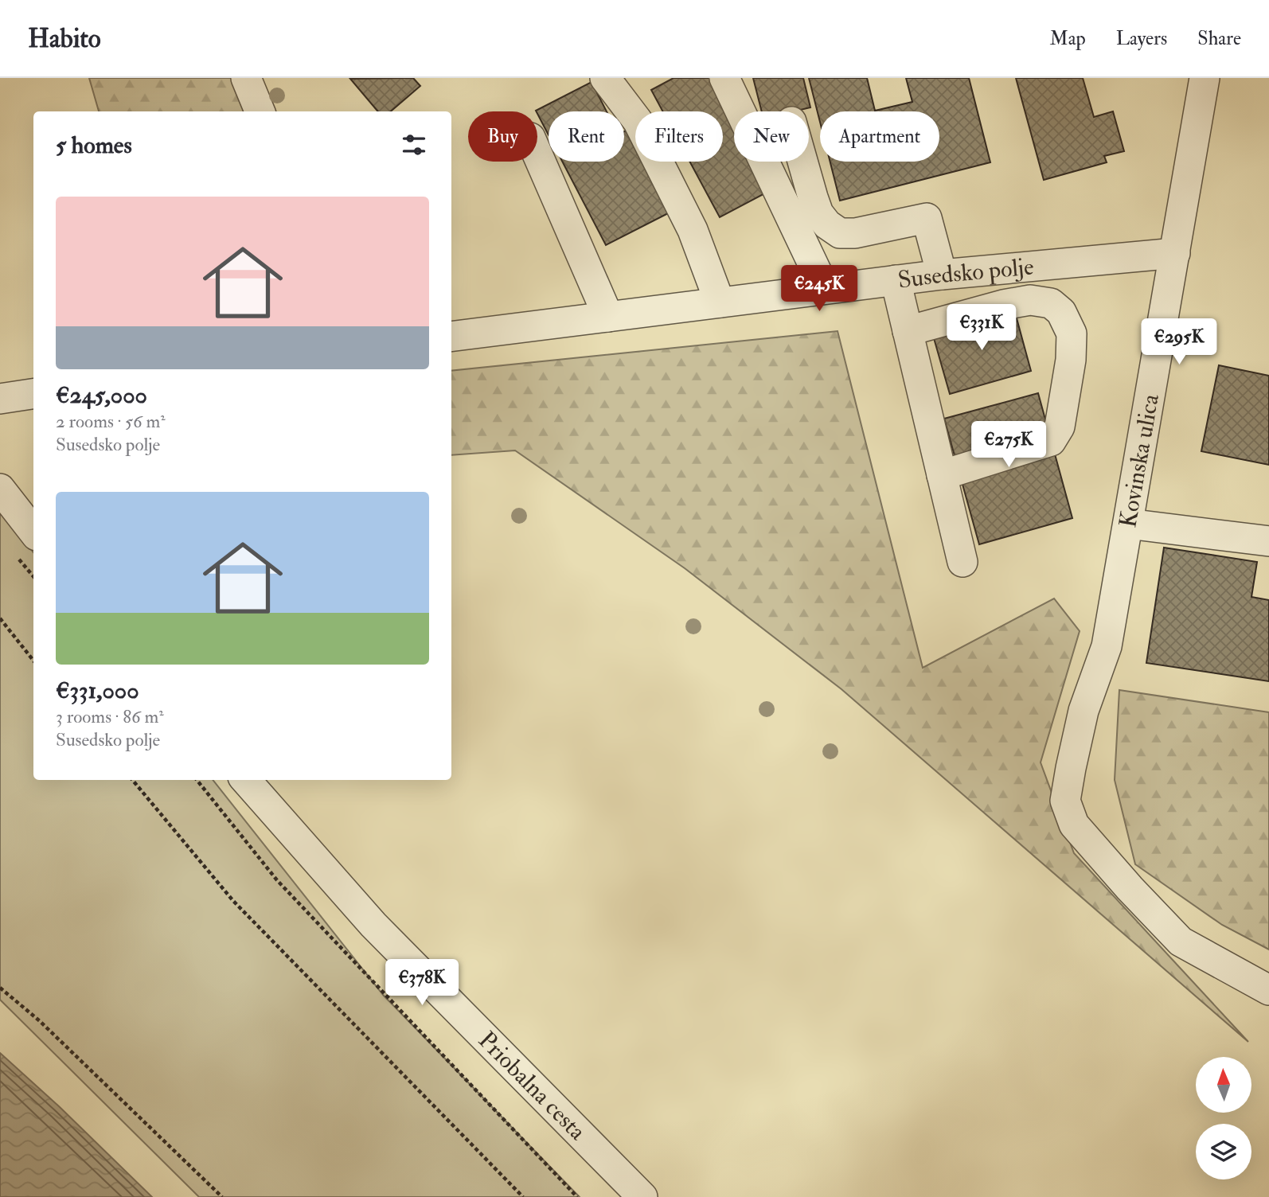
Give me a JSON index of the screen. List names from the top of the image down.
{
  "streets": {
    "street": ["Susedsko polje", "Kovinska ulica", "Priobalna cesta"]
  },
  "crossings": [
    ["Susedsko polje", "Kovinska ulica"]
  ],
  "north": "top",
  "page": {
    "header": "Habito",
    "nav": ["Map", "Layers", "Share"],
    "chip": [
      "Buy",
      "Rent",
      "Filters",
      "New",
      "Apartment"
    ],
    "heading": "5 homes",
    "list": [
      {
        "name": "€245,000",
        "note": "2 rooms · 56 m² · Susedsko polje"
      },
      {
        "name": "€331,000",
        "note": "3 rooms · 86 m² · Susedsko polje"
      }
    ],
    "price": [
      "€245K",
      "€331K",
      "€295K",
      "€275K",
      "€378K"
    ]
  }
}
